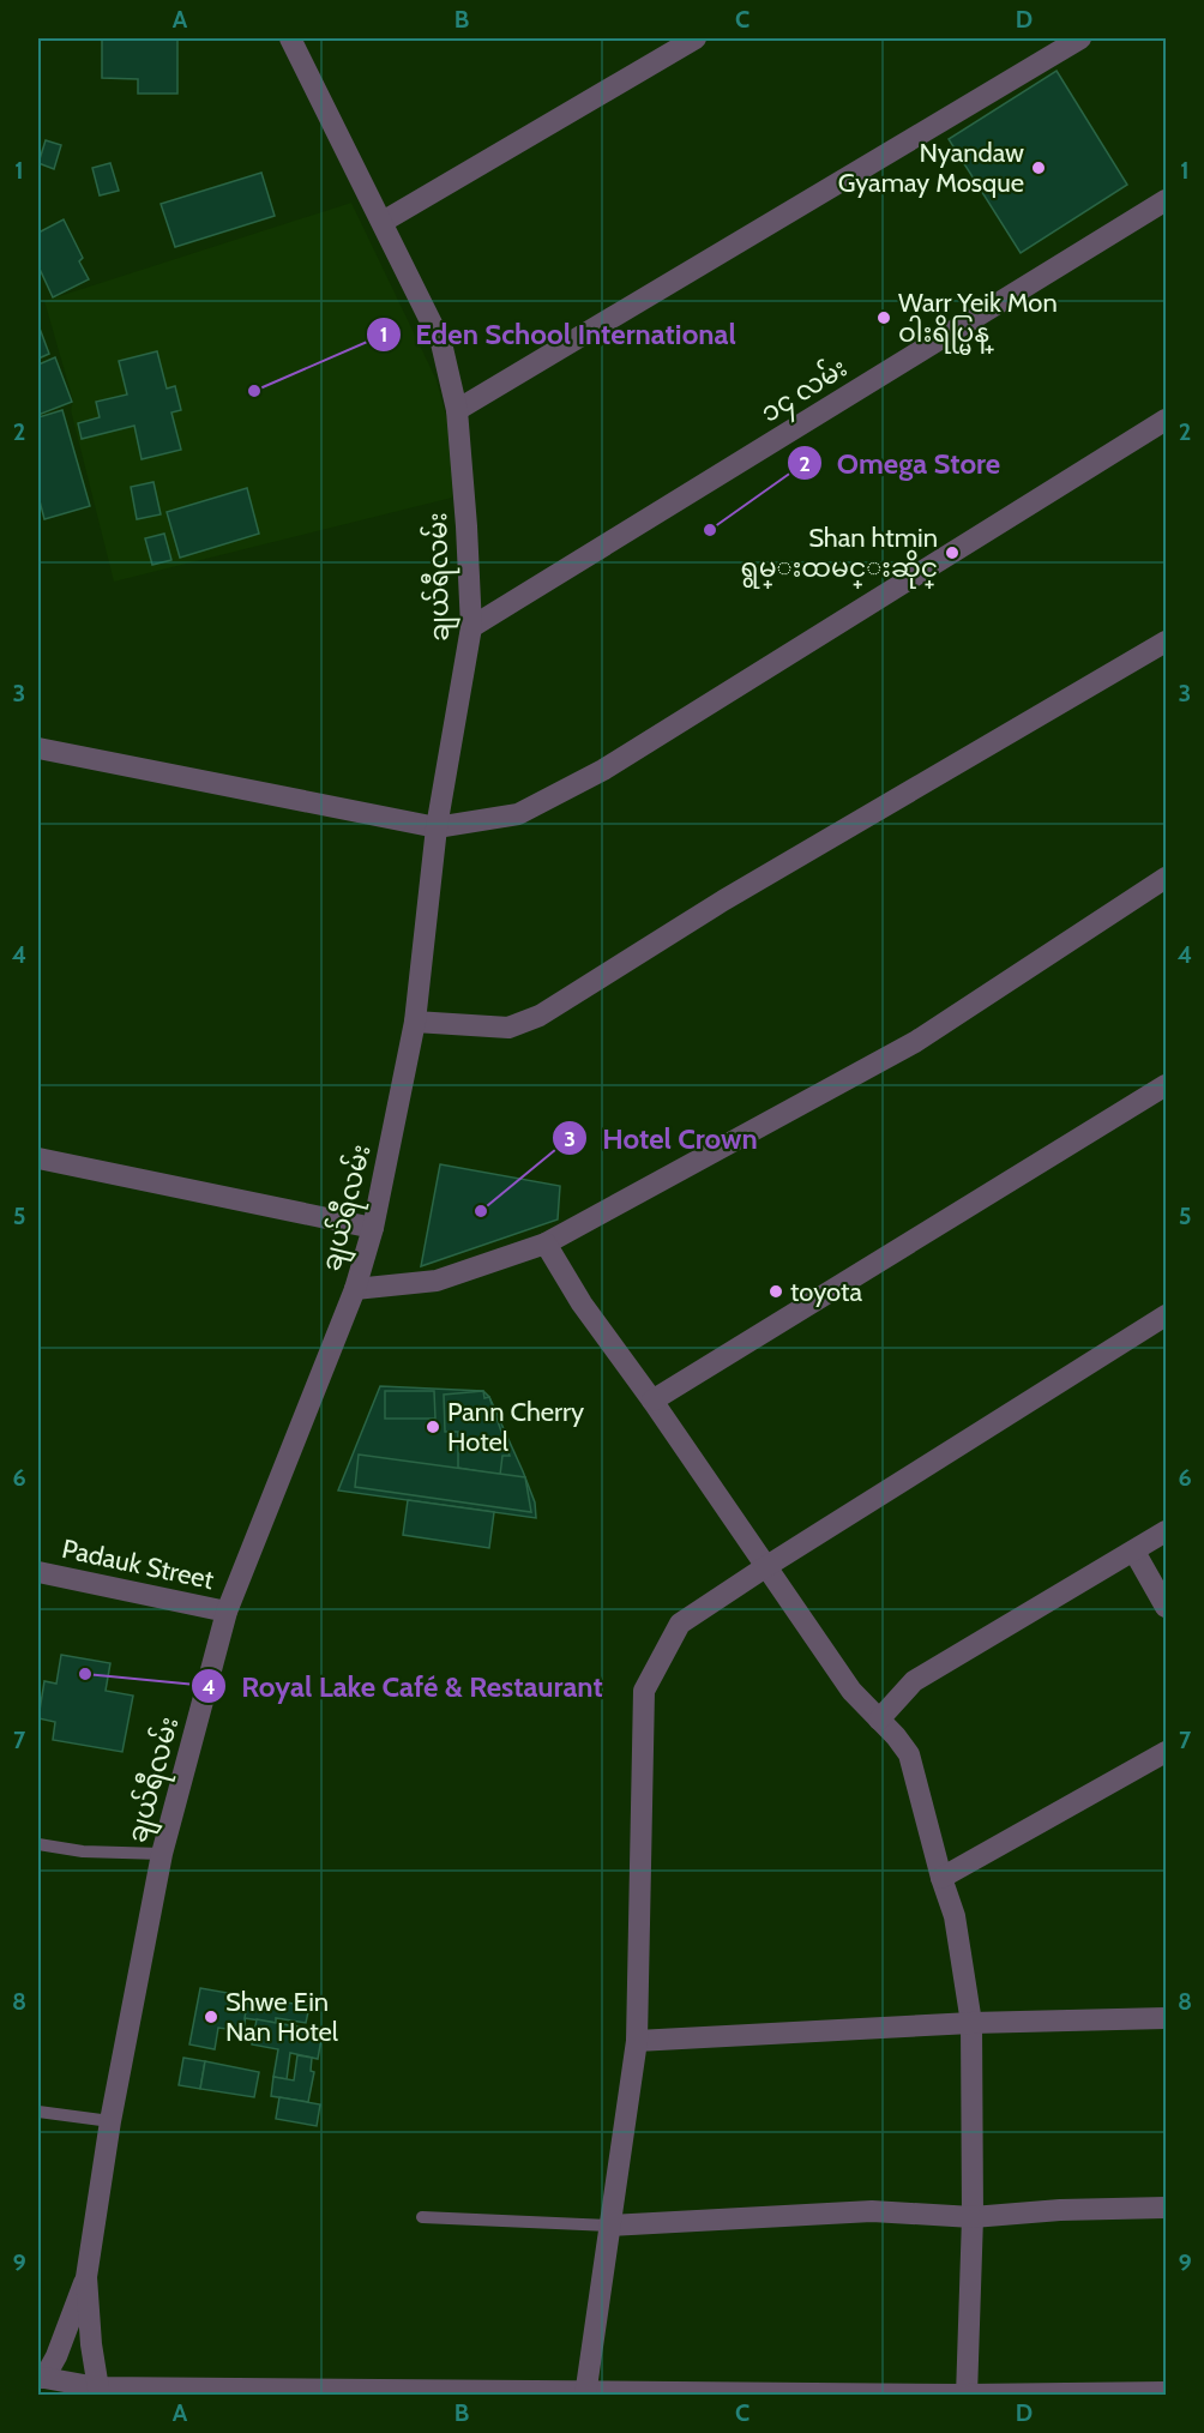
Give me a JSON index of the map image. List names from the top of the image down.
{
  "streets": {
    "street": ["၁၄ လမ်း", "ချယ်ရီလမ်း", "Padauk Street"]
  },
  "crossings": [
    ["၁၄ လမ်း", "ချယ်ရီလမ်း"],
    ["ချယ်ရီလမ်း", "Padauk Street"]
  ],
  "places": [
    "Nyandaw Gyamay Mosque",
    "Warr Yeik Mon ဝါးရိပ္မြန္",
    "Eden School International",
    "Omega Store",
    "Shan htmin ရွမ္းထမင္းဆိုင္",
    "Hotel Crown",
    "toyota",
    "Pann Cherry Hotel",
    "Royal Lake Café & Restaurant",
    "Shwe Ein Nan Hotel"
  ],
  "grid": {
    "columns": [
      "A",
      "B",
      "C",
      "D"
    ],
    "rows": [
      "1",
      "2",
      "3",
      "4",
      "5",
      "6",
      "7",
      "8",
      "9"
    ]
  }
}
